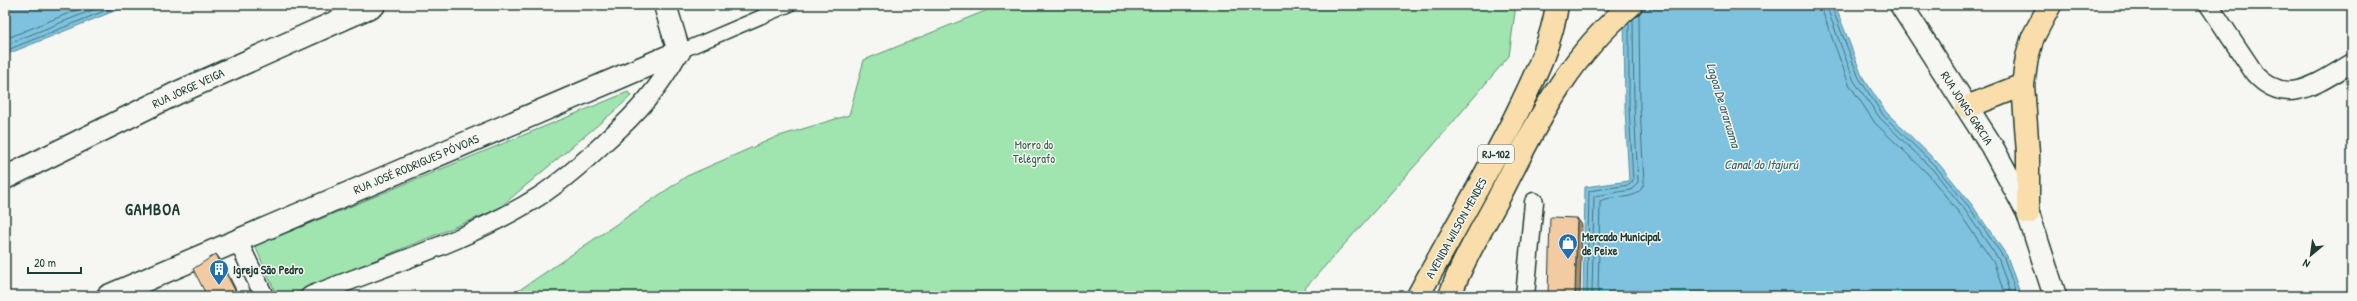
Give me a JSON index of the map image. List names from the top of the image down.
{
  "streets": {
    "main road": [
      "RUA JORGE VEIGA",
      "RUA JONAS GARCIA",
      "RJ-102",
      "RUA JOSÉ RODRIGUES PÓVOAS",
      "AVENIDA WILSON MENDES"
    ]
  },
  "districts": ["GAMBOA"],
  "water": ["Lagoa De araruama", "Canal do Itajurú"],
  "parks": ["Morro do Telégrafo"],
  "places": {
    "shop": ["Mercado Municipal de Peixe"],
    "building": ["Igreja São Pedro"]
  },
  "scale_bar": "20 m",
  "north": "bottom left"
}
